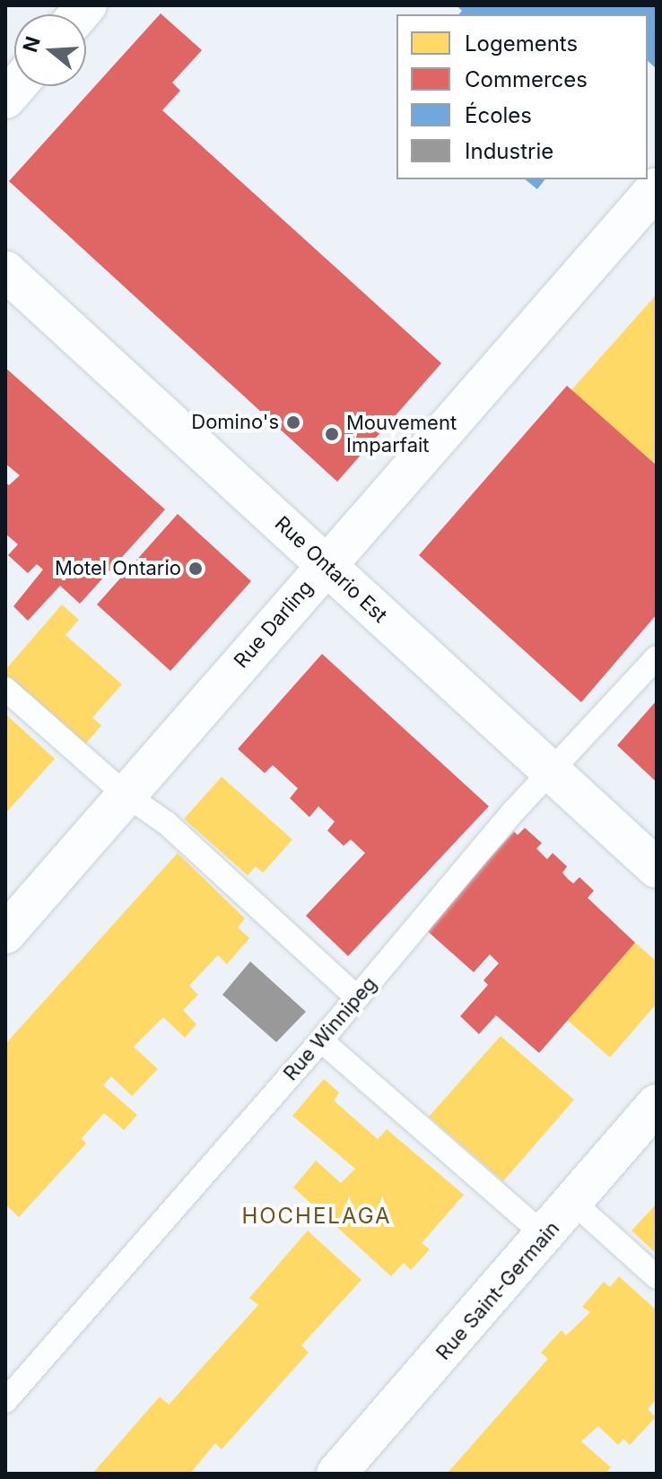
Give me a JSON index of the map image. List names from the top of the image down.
{
  "streets": {
    "street": ["Rue Ontario Est", "Rue Darling", "Rue Saint-Germain"],
    "lane": ["Rue Winnipeg"]
  },
  "crossings": [
    ["Rue Ontario Est", "Rue Darling"],
    ["Rue Ontario Est", "Rue Winnipeg"]
  ],
  "districts": ["HOCHELAGA"],
  "places": ["Domino's", "Mouvement Imparfait", "Motel Ontario"],
  "legend": [
    "Logements",
    "Commerces",
    "Écoles",
    "Industrie"
  ],
  "north": "left"
}
